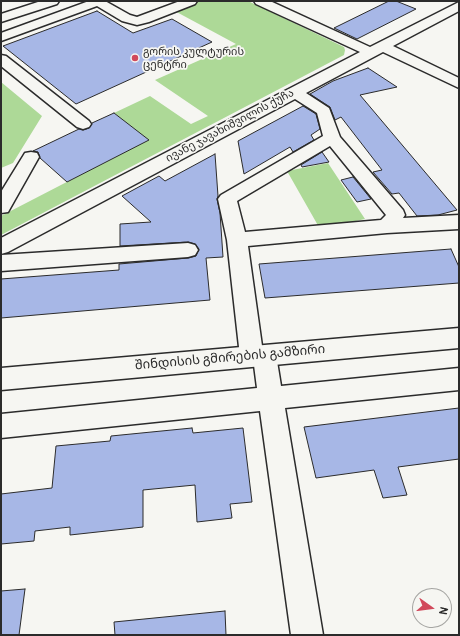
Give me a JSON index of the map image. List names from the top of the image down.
{
  "streets": {
    "street": ["ივანე ჯავახიშვილის ქუჩა", "შინდისის გმირების გამზირი"]
  },
  "places": ["გორის კულტურის ცენტრი"],
  "north": "right"
}
